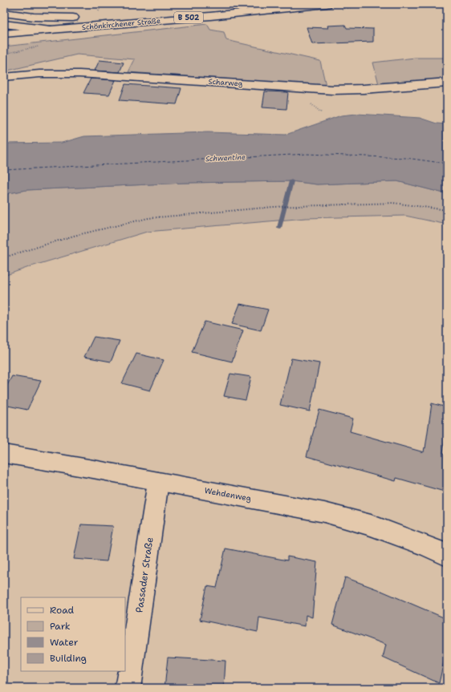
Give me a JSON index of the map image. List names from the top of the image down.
{
  "streets": {
    "main road": [
      "B 502",
      "Schönkirchener Straße",
      "Scharweg",
      "Wehdenweg",
      "Passader Straße"
    ]
  },
  "crossings": [
    ["Wehdenweg", "Passader Straße"]
  ],
  "water": ["Schwentine"],
  "legend": [
    "Road",
    "Park",
    "Water",
    "Building"
  ]
}
